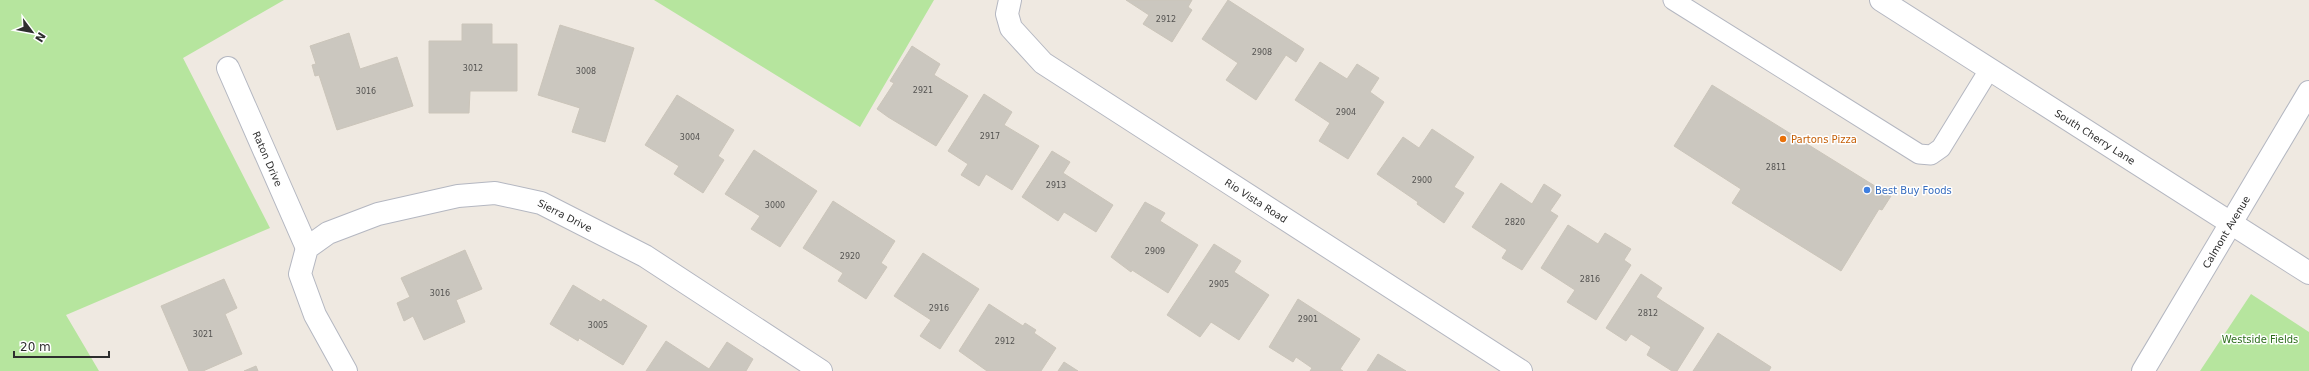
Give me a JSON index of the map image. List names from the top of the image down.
{
  "streets": {
    "street": [
      "South Cherry Lane",
      "Raton Drive",
      "Rio Vista Road",
      "Sierra Drive",
      "Calmont Avenue"
    ]
  },
  "crossings": [
    ["South Cherry Lane", "Calmont Avenue"],
    ["Raton Drive", "Sierra Drive"]
  ],
  "parks": ["Westside Fields"],
  "places": ["Partons Pizza", "Best Buy Foods"],
  "house_numbers": [
    "2912",
    "2908",
    "3012",
    "3008",
    "2921",
    "3016",
    "2904",
    "2917",
    "3004",
    "2811",
    "2900",
    "2913",
    "3000",
    "2820",
    "2909",
    "2920",
    "2816",
    "2905",
    "3016",
    "2916",
    "2812",
    "2901",
    "3005",
    "3021",
    "2912"
  ],
  "scale_bar": "20 m",
  "north": "bottom right"
}
